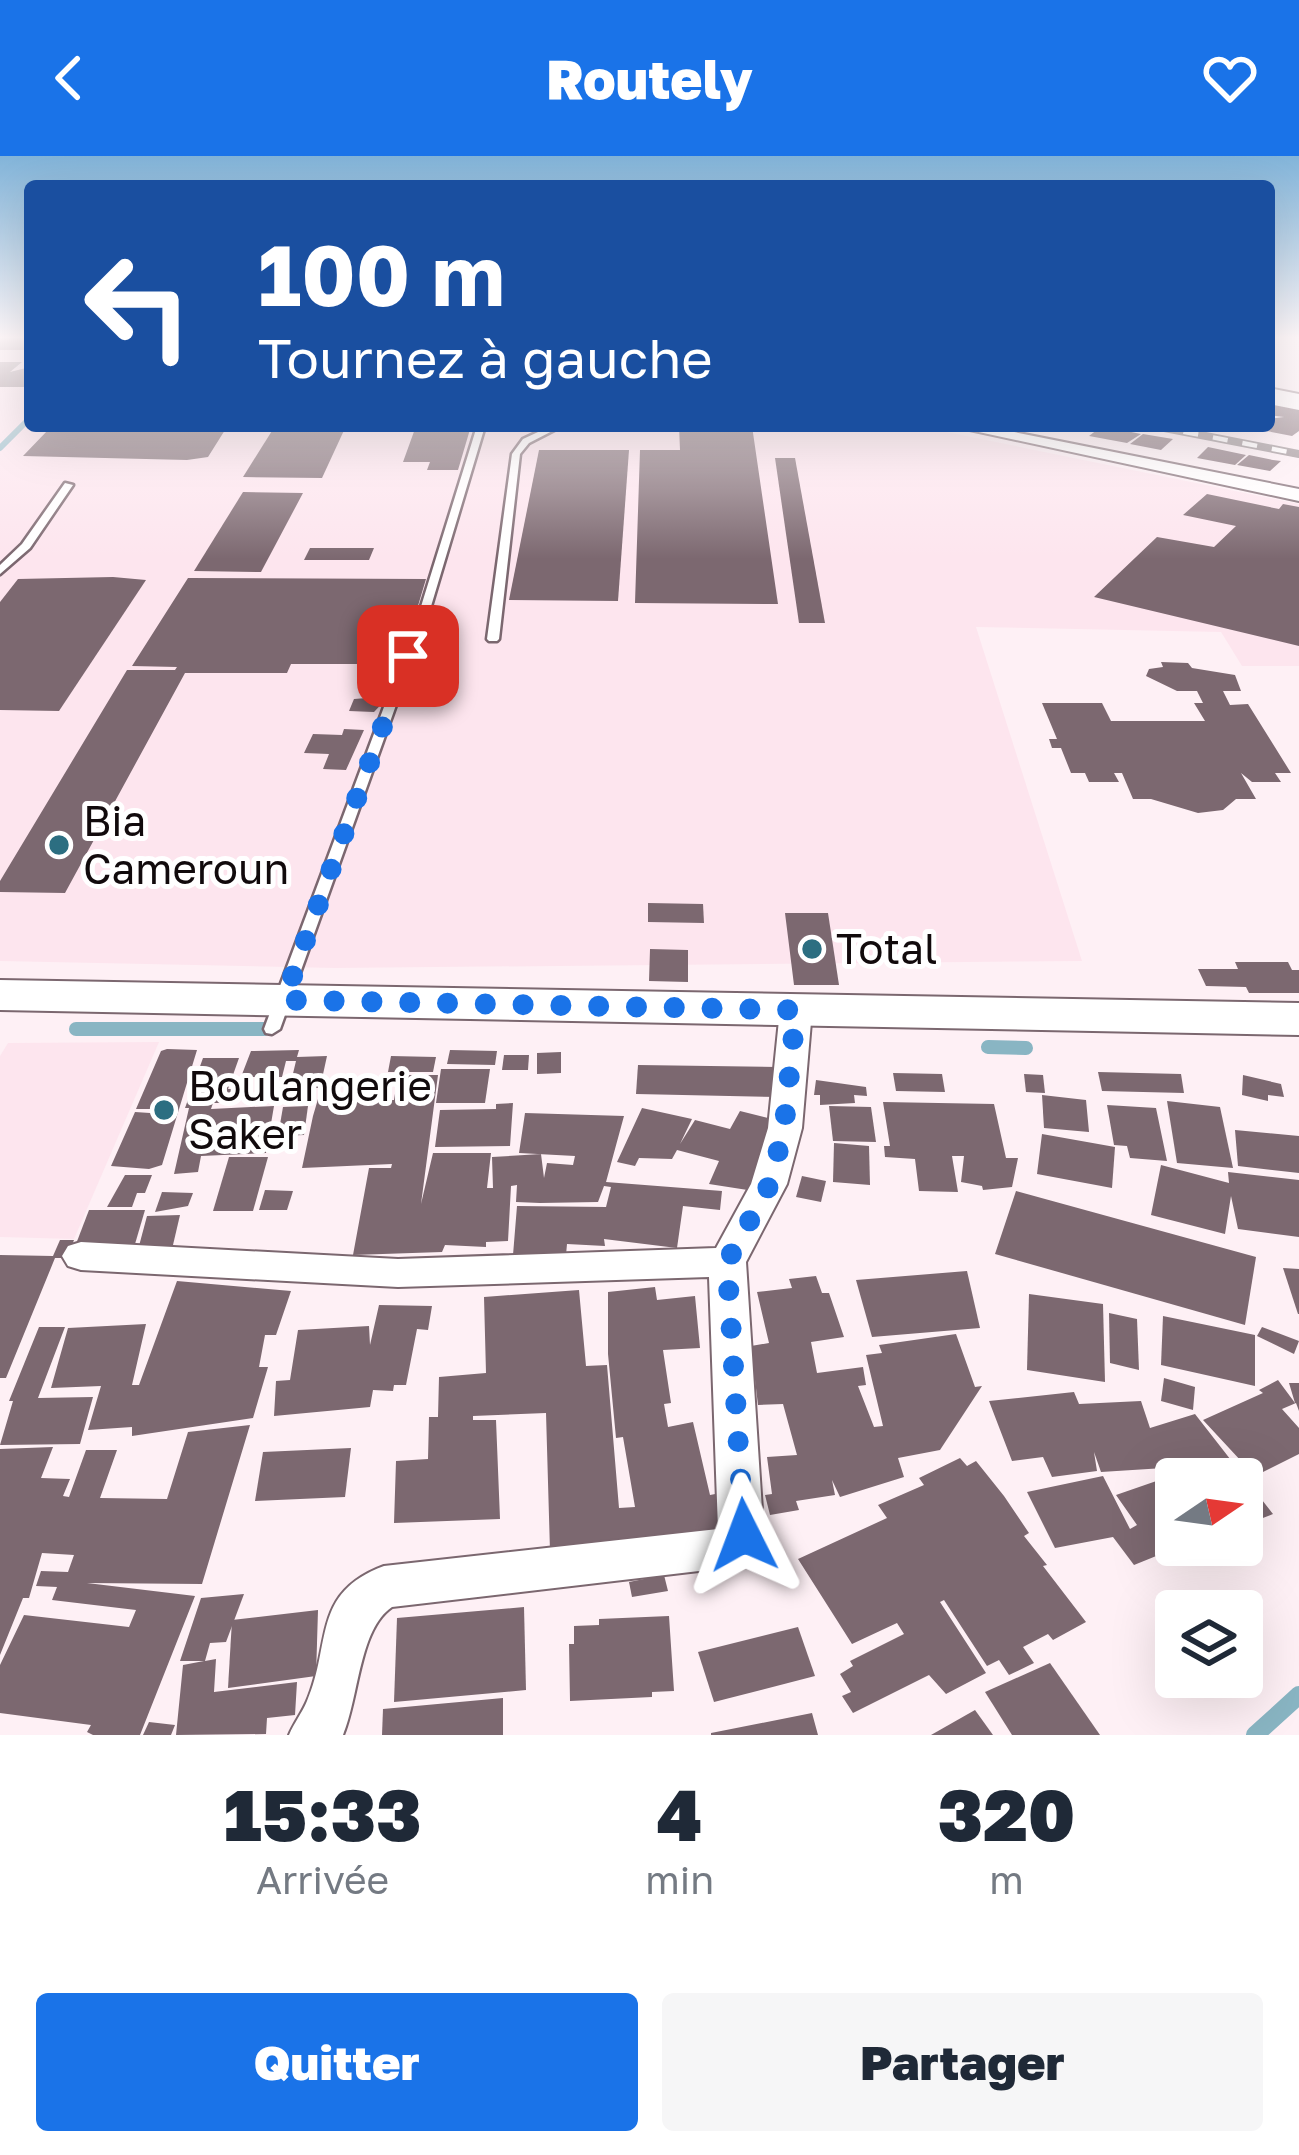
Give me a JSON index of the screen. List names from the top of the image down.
{
  "places": ["Bia Cameroun", "Total", "Boulangerie Saker"],
  "north": "right",
  "page": {
    "header": "Routely",
    "turn": ["100 m", "Tournez à gauche"],
    "eta": [
      "15:33",
      "Arrivée",
      "4",
      "min",
      "320",
      "m"
    ],
    "buttons": ["Quitter", "Partager"]
  }
}
